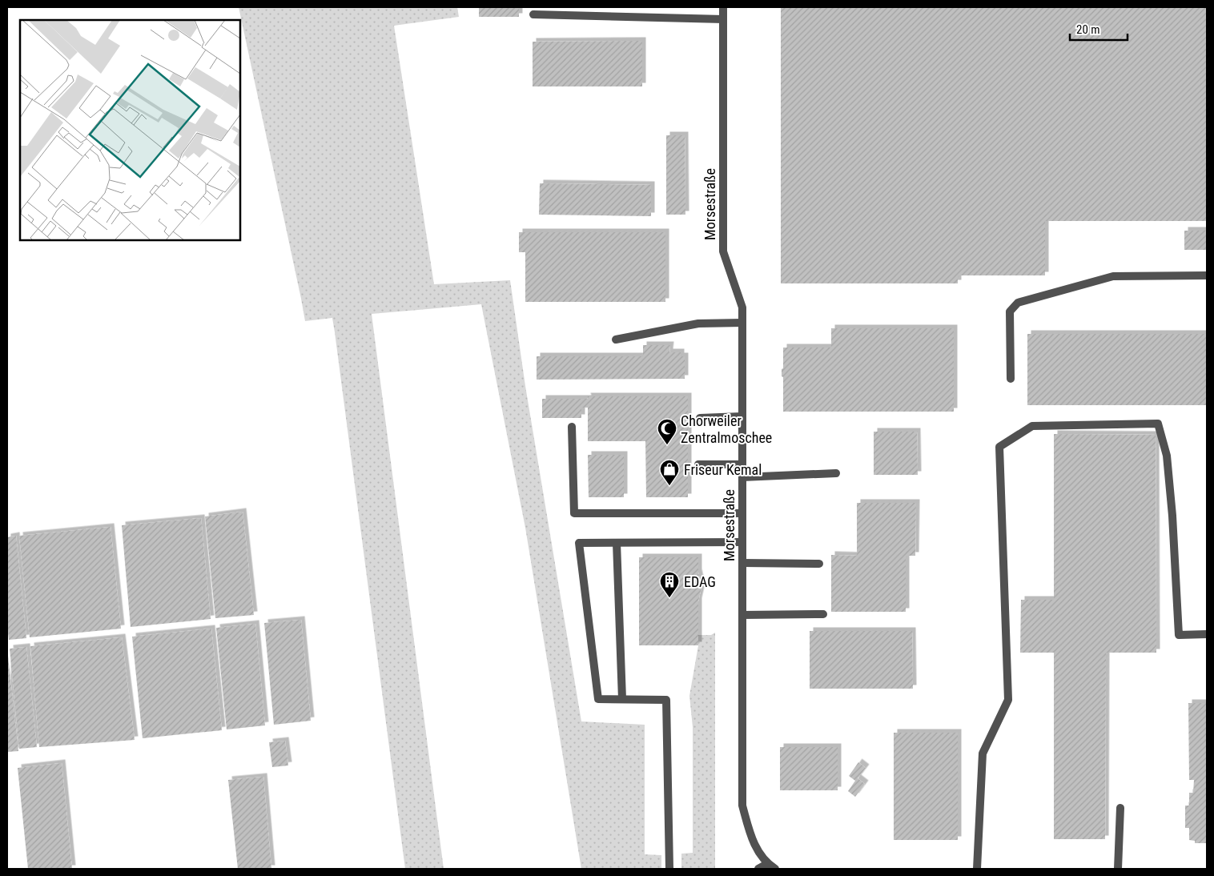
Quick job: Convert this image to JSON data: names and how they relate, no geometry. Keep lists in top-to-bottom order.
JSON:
{
  "streets": {
    "street": ["Morsestraße"]
  },
  "places": {
    "mosque": ["Chorweiler Zentralmoschee"],
    "shop": ["Friseur Kemal"],
    "building": ["EDAG"]
  },
  "scale_bar": "20 m"
}
